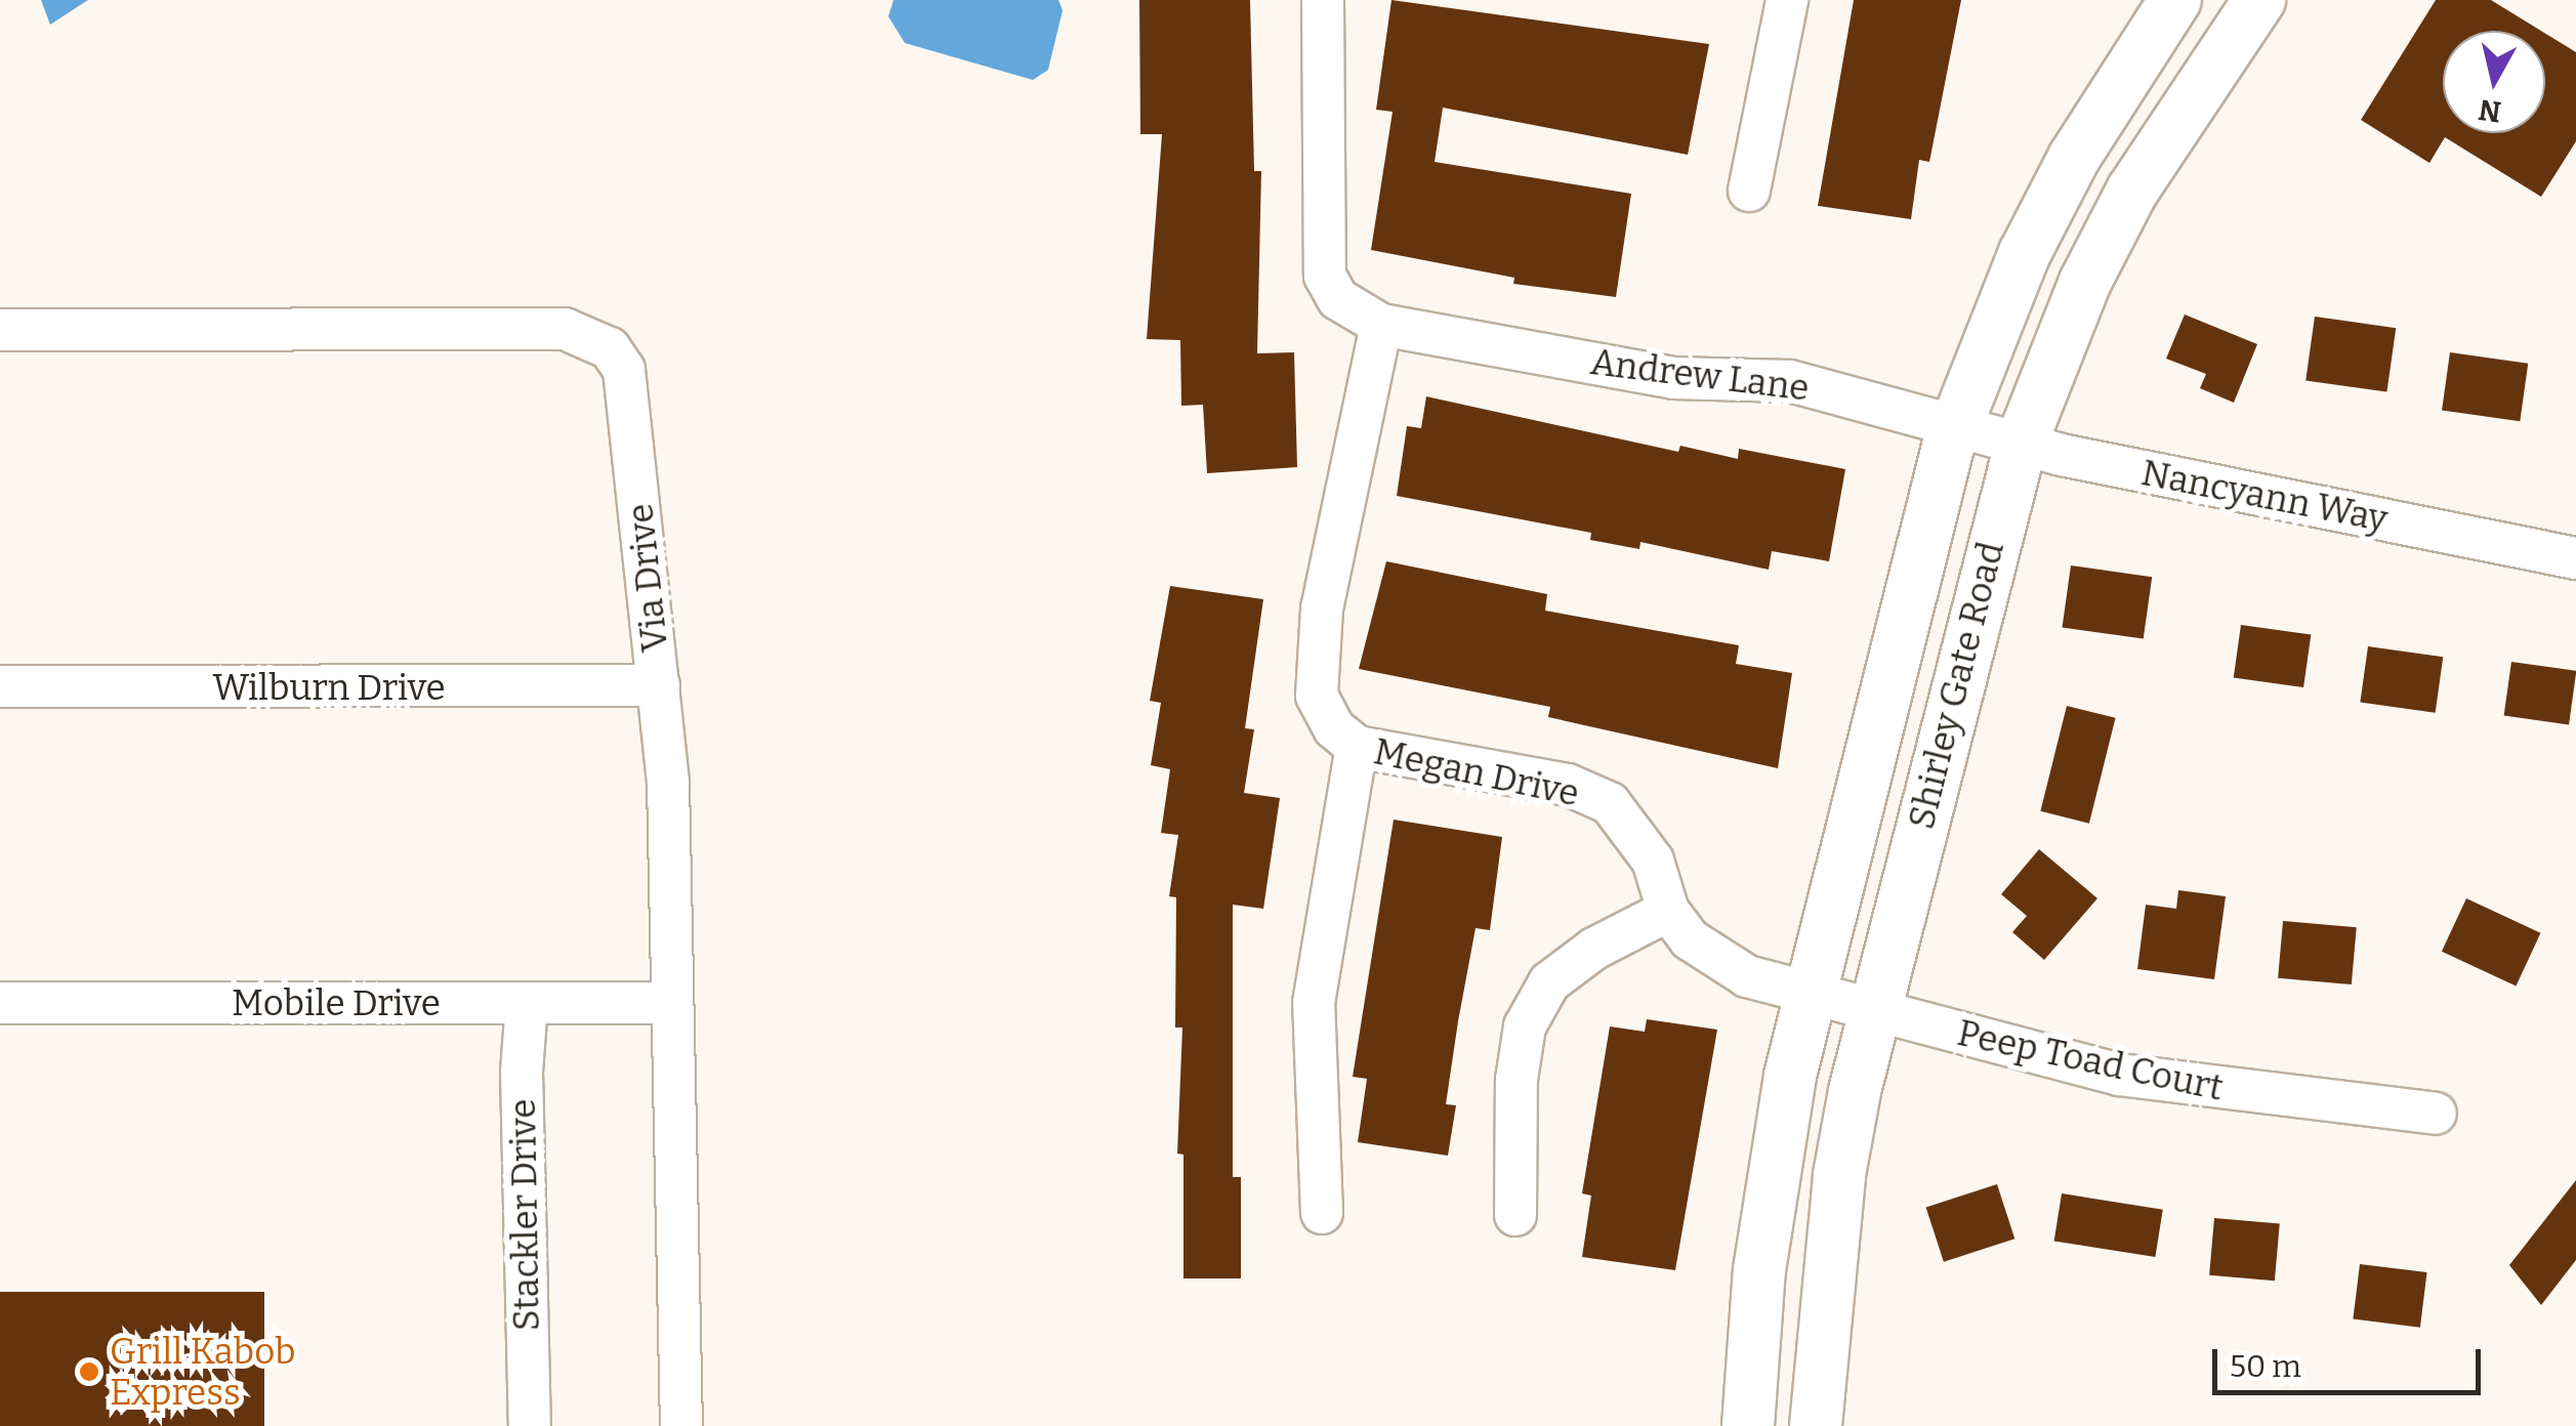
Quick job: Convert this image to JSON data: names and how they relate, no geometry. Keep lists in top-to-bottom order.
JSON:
{
  "streets": {
    "main road": ["Shirley Gate Road"],
    "street": [
      "Andrew Lane",
      "Nancyann Way",
      "Via Drive",
      "Wilburn Drive",
      "Megan Drive",
      "Mobile Drive",
      "Peep Toad Court",
      "Stackler Drive"
    ]
  },
  "crossings": [
    ["Andrew Lane", "Nancyann Way"],
    ["Andrew Lane", "Shirley Gate Road"],
    ["Nancyann Way", "Shirley Gate Road"],
    ["Via Drive", "Wilburn Drive"],
    ["Via Drive", "Mobile Drive"],
    ["Shirley Gate Road", "Megan Drive"],
    ["Shirley Gate Road", "Peep Toad Court"],
    ["Megan Drive", "Peep Toad Court"],
    ["Mobile Drive", "Stackler Drive"]
  ],
  "places": ["Grill Kabob Express"],
  "scale_bar": "50 m",
  "north": "bottom"
}
